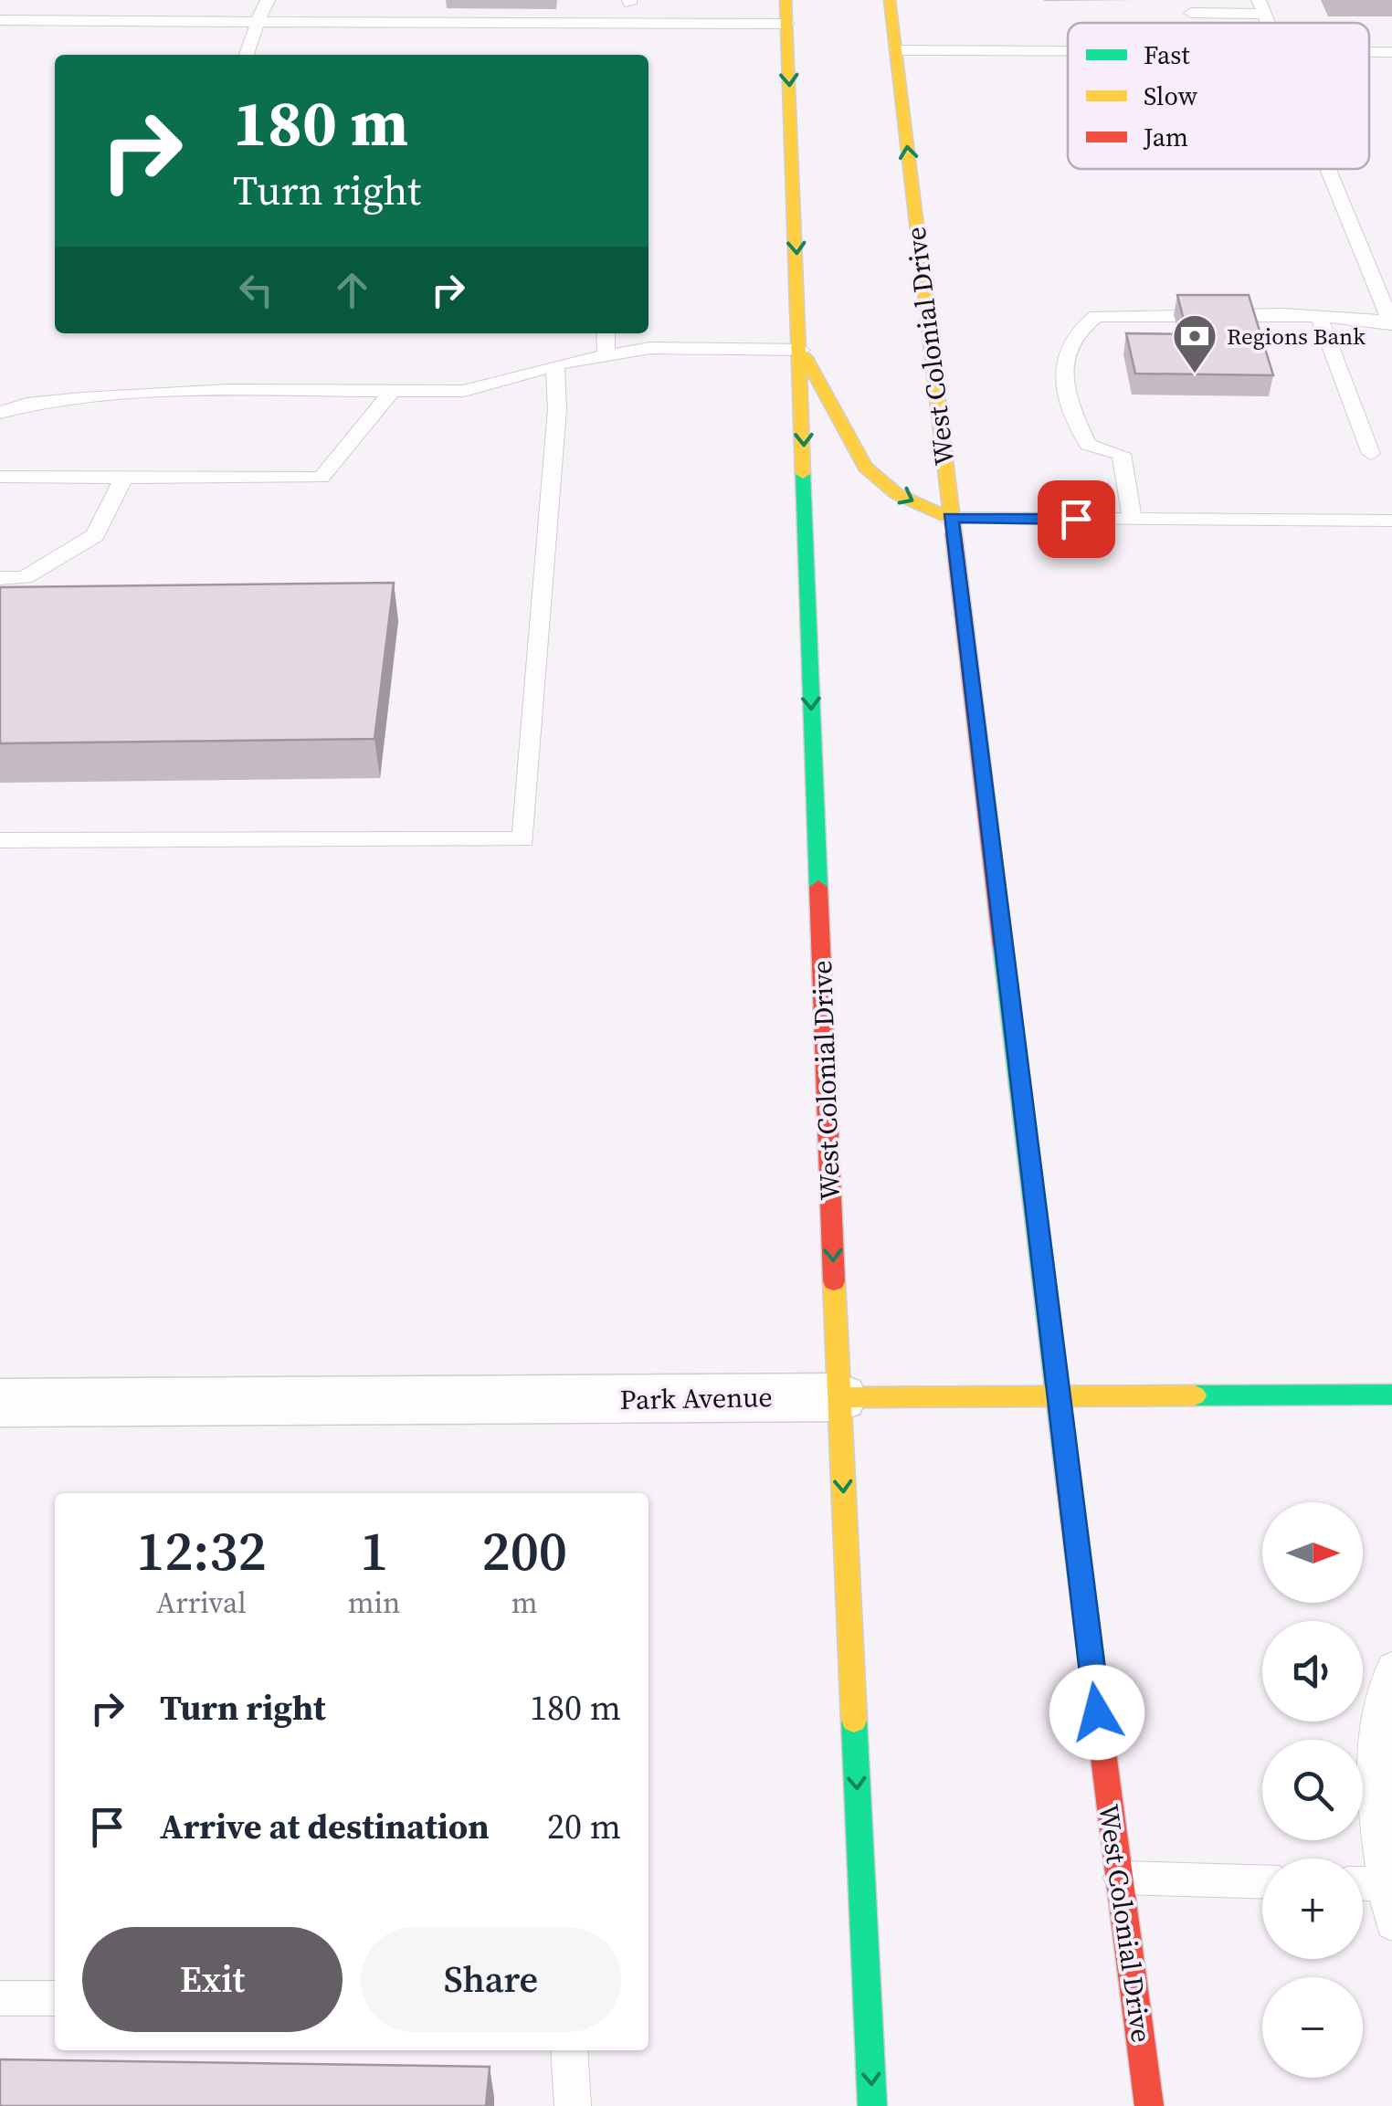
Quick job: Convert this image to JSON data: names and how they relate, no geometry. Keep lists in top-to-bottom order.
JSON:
{
  "streets": {
    "main road": ["West Colonial Drive", "Park Avenue"]
  },
  "crossings": [
    ["West Colonial Drive", "Park Avenue"]
  ],
  "places": {
    "bank": ["Regions Bank"]
  },
  "legend": ["Fast", "Slow", "Jam"],
  "north": "right",
  "page": {
    "turn": ["180 m", "Turn right"],
    "eta": [
      "12:32",
      "Arrival",
      "1",
      "min",
      "200",
      "m"
    ],
    "map_buttons": ["+", "−"],
    "list": [
      {
        "name": "Turn right",
        "value": "180 m"
      },
      {
        "name": "Arrive at destination",
        "value": "20 m"
      }
    ],
    "buttons": ["Exit", "Share"]
  }
}
